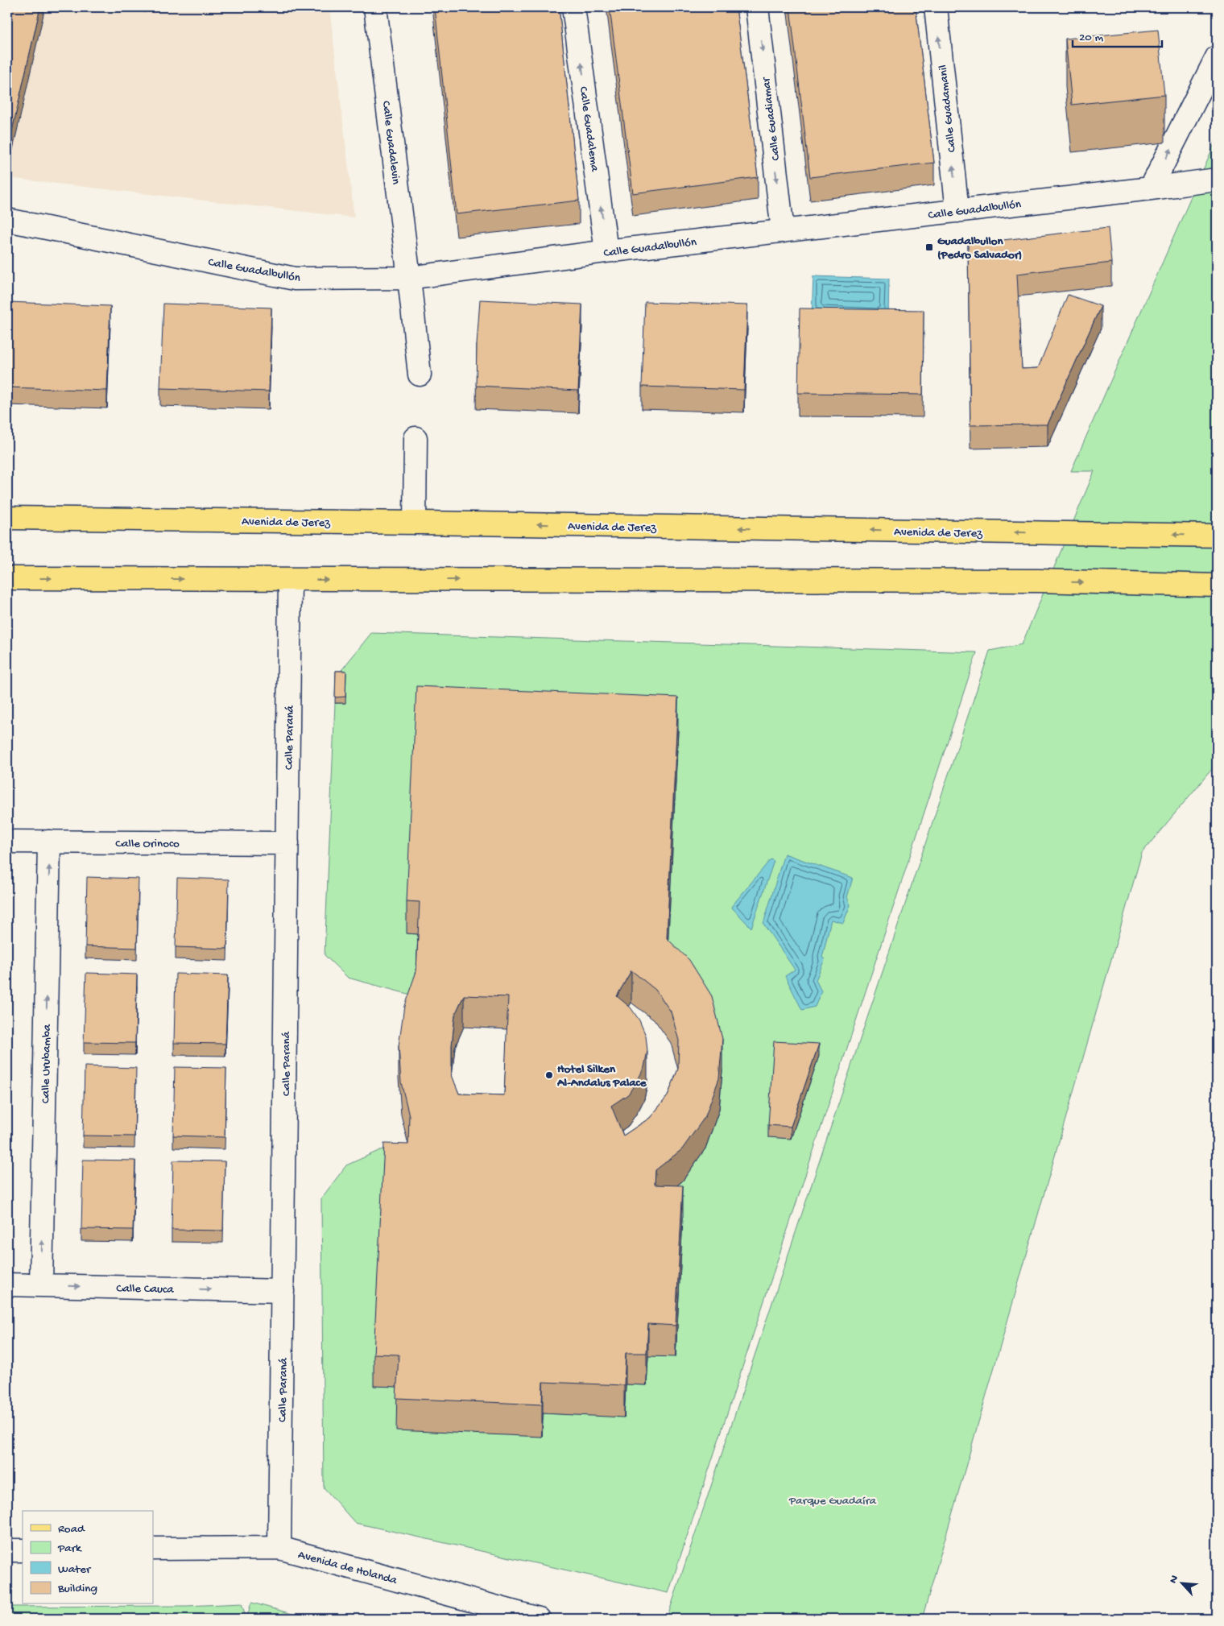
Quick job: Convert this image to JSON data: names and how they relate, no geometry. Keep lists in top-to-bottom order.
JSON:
{
  "streets": {
    "main road": ["Avenida de Jerez"],
    "street": [
      "Calle Guadamanil",
      "Calle Guadiamar",
      "Calle Guadalema",
      "Calle Guadalevin",
      "Calle Guadalbullón",
      "Calle Paraná",
      "Calle Orinoco",
      "Calle Urubamba",
      "Calle Cauca",
      "Avenida de Holanda"
    ]
  },
  "crossings": [
    ["Calle Guadamanil", "Calle Guadalbullón"],
    ["Calle Guadiamar", "Calle Guadalbullón"],
    ["Calle Guadalema", "Calle Guadalbullón"],
    ["Calle Guadalevin", "Calle Guadalbullón"],
    ["Calle Paraná", "Calle Orinoco"],
    ["Calle Paraná", "Calle Cauca"],
    ["Calle Paraná", "Avenida de Holanda"],
    ["Calle Orinoco", "Calle Urubamba"],
    ["Calle Urubamba", "Calle Cauca"]
  ],
  "one_way": [
    "Calle Guadamanil",
    "Calle Guadiamar",
    "Calle Guadalema",
    "Calle Urubamba",
    "Calle Cauca"
  ],
  "parks": ["Parque Guadaíra"],
  "places": {
    "transit": ["Guadalbullon (Pedro Salvador)"],
    "other": ["Hotel Silken Al-Andalus Palace"]
  },
  "legend": [
    "Road",
    "Park",
    "Water",
    "Building"
  ],
  "scale_bar": "20 m",
  "north": "top left"
}
